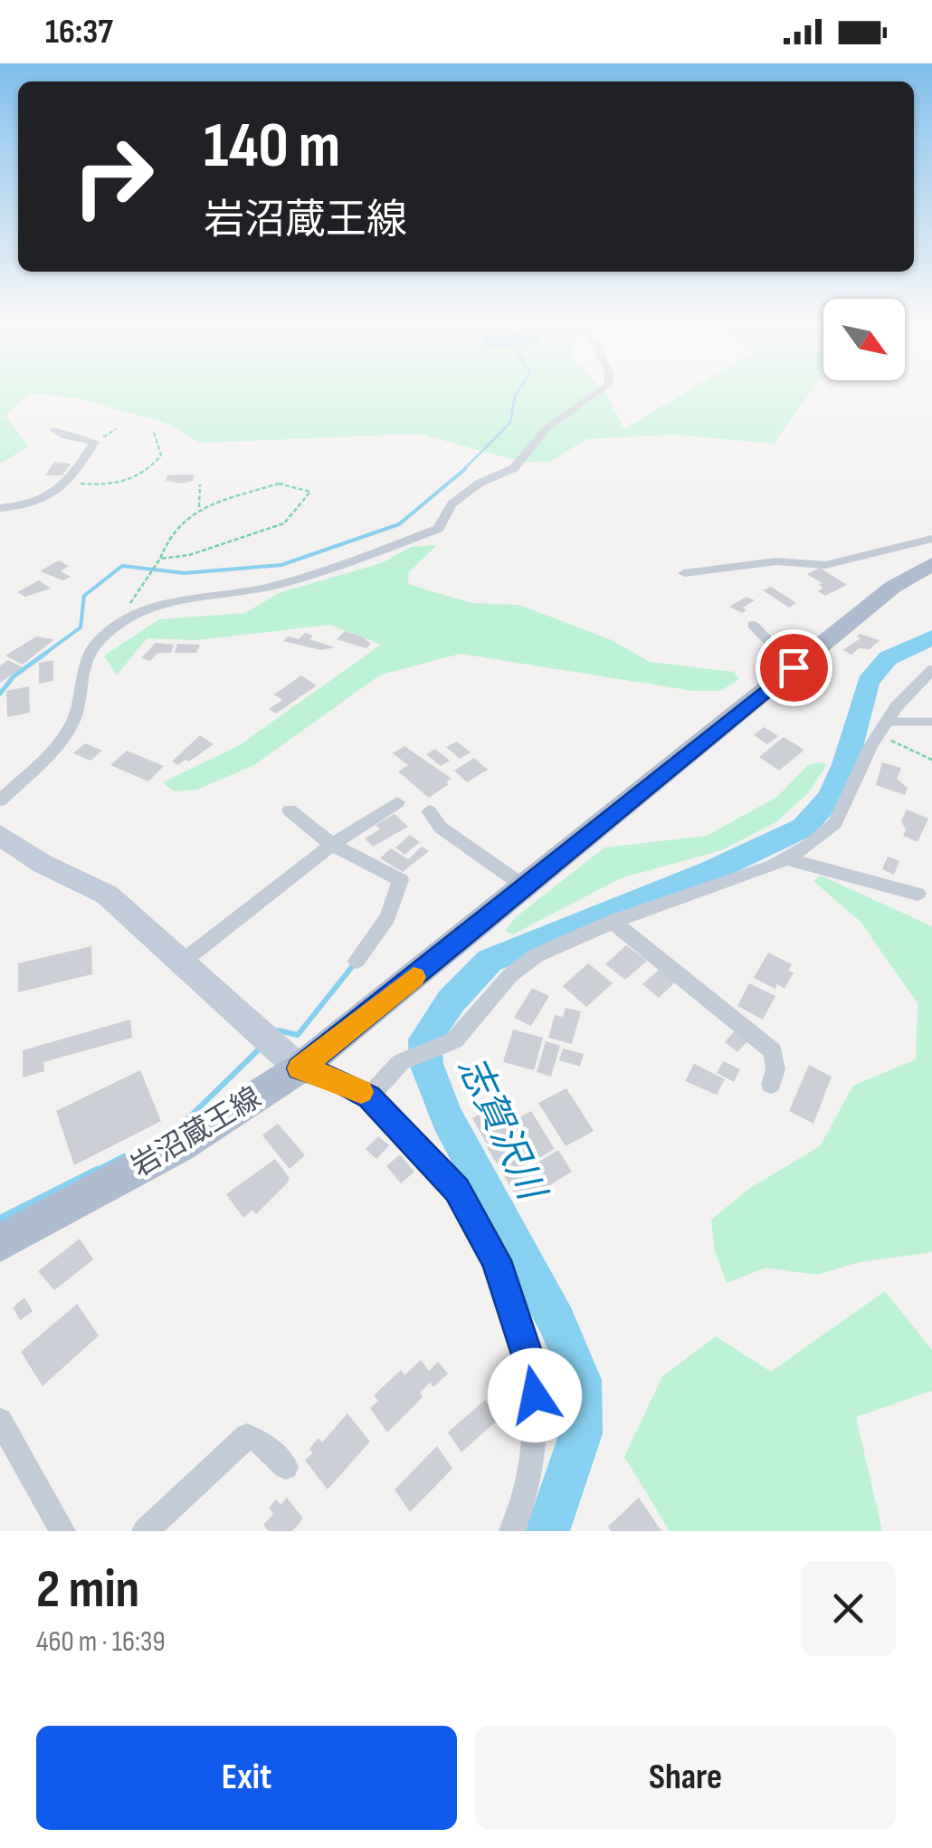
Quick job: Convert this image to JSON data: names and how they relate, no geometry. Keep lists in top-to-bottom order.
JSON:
{
  "streets": {
    "main road": ["岩沼蔵王線"]
  },
  "water": ["志賀沢川"],
  "north": "bottom right",
  "page": {
    "status": "16:37",
    "turn": ["140 m", "岩沼蔵王線"],
    "heading": ["2 min", "460 m · 16:39"],
    "buttons": ["Exit", "Share"]
  }
}
